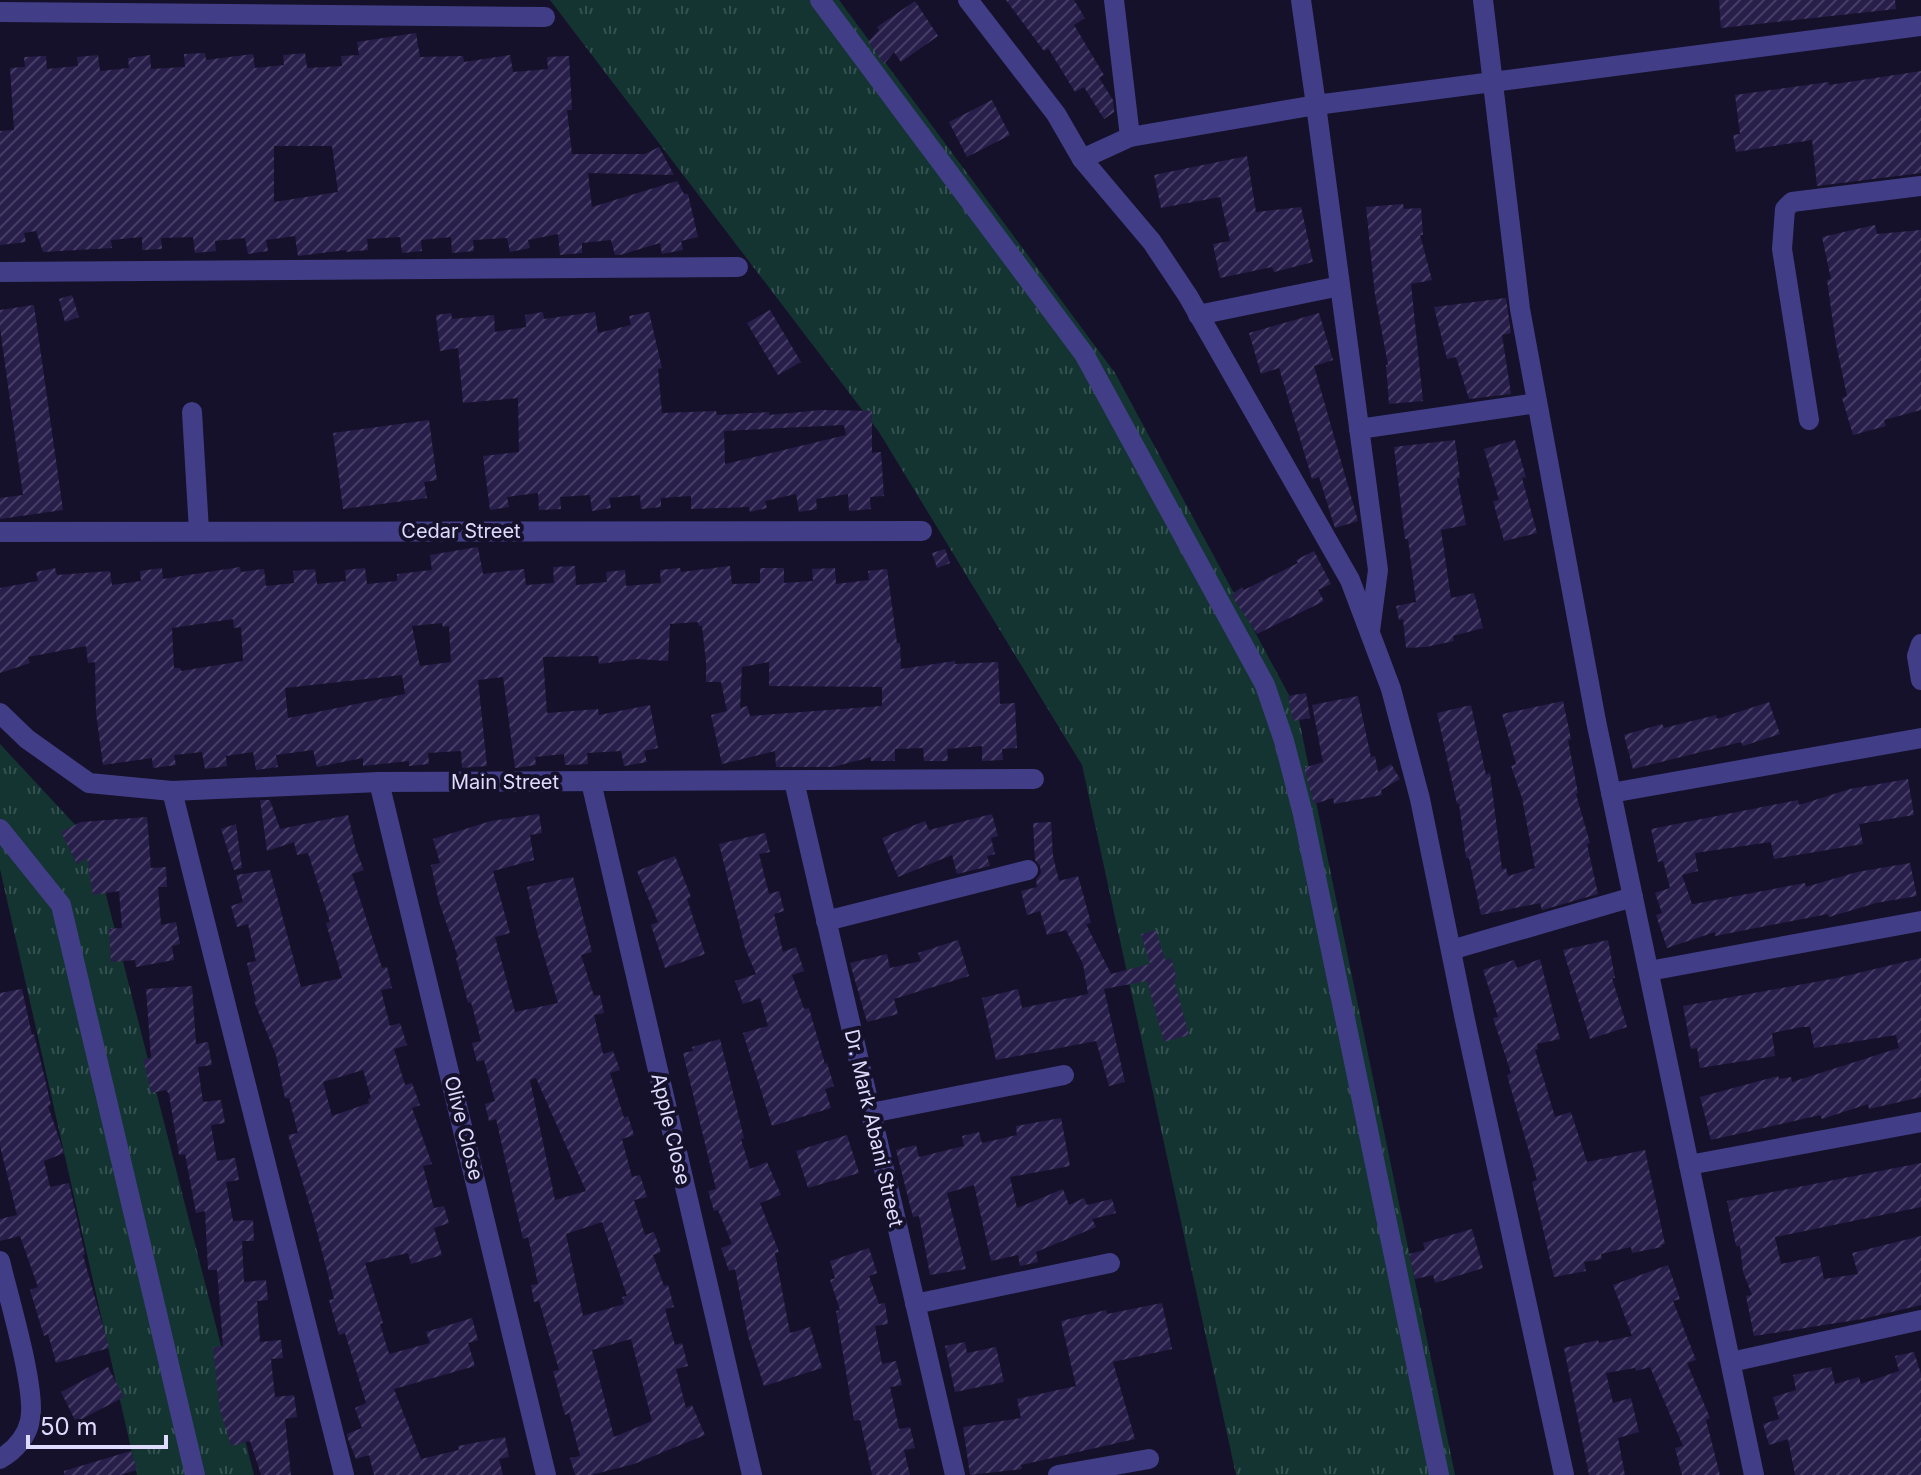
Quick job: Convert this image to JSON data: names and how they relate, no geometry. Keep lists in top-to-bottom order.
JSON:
{
  "streets": {
    "street": [
      "Cedar Street",
      "Main Street",
      "Olive Close",
      "Dr. Mark Abani Street",
      "Apple Close"
    ]
  },
  "crossings": [
    ["Main Street", "Olive Close"],
    ["Main Street", "Dr. Mark Abani Street"],
    ["Main Street", "Apple Close"]
  ],
  "scale_bar": "50 m"
}
